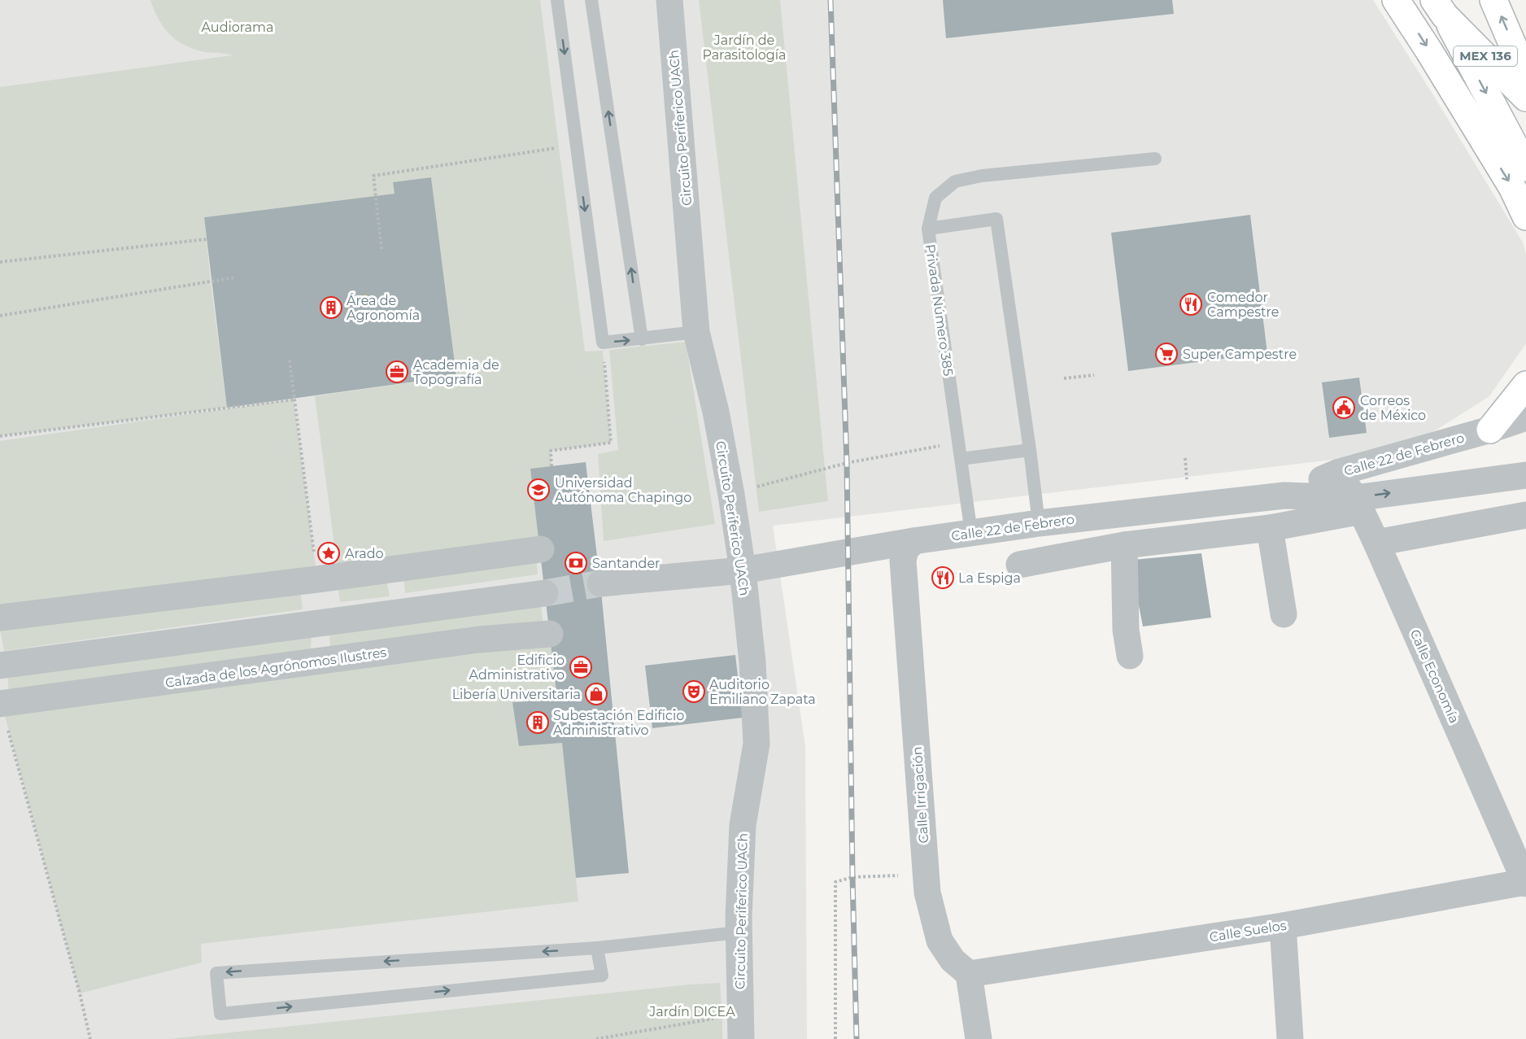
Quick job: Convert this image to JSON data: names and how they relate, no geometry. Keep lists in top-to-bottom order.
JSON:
{
  "streets": {
    "main road": ["MEX 136"],
    "street": [
      "Circuito Periferico UACh",
      "Calle 22 de Febrero",
      "Calzada de los Agrónomos Ilustres",
      "Calle Economía",
      "Calle Irrigación",
      "Calle Suelos"
    ],
    "lane": ["Privada Número 385"]
  },
  "crossings": [
    ["Circuito Periferico UACh", "Calle 22 de Febrero"],
    ["Privada Número 385", "Calle 22 de Febrero"],
    ["Calle 22 de Febrero", "Calle Economía"],
    ["Calle 22 de Febrero", "Calle Irrigación"],
    ["Calle Economía", "Calle Suelos"],
    ["Calle Irrigación", "Calle Suelos"]
  ],
  "parks": ["Audiorama", "Jardín de Parasitología", "Jardín DICEA"],
  "places": {
    "restaurant": ["Comedor Campestre", "La Espiga"],
    "building": ["Área de Agronomía", "Subestación Edificio Administrativo"],
    "supermarket": ["Super Campestre"],
    "office": ["Academia de Topografía", "Edificio Administrativo"],
    "public building": ["Correos de México"],
    "school or university": ["Universidad Autónoma Chapingo"],
    "place": ["Arado"],
    "bank": ["Santander"],
    "theatre": ["Auditorio Emiliano Zapata"],
    "shop": ["Libería Universitaria"]
  }
}
